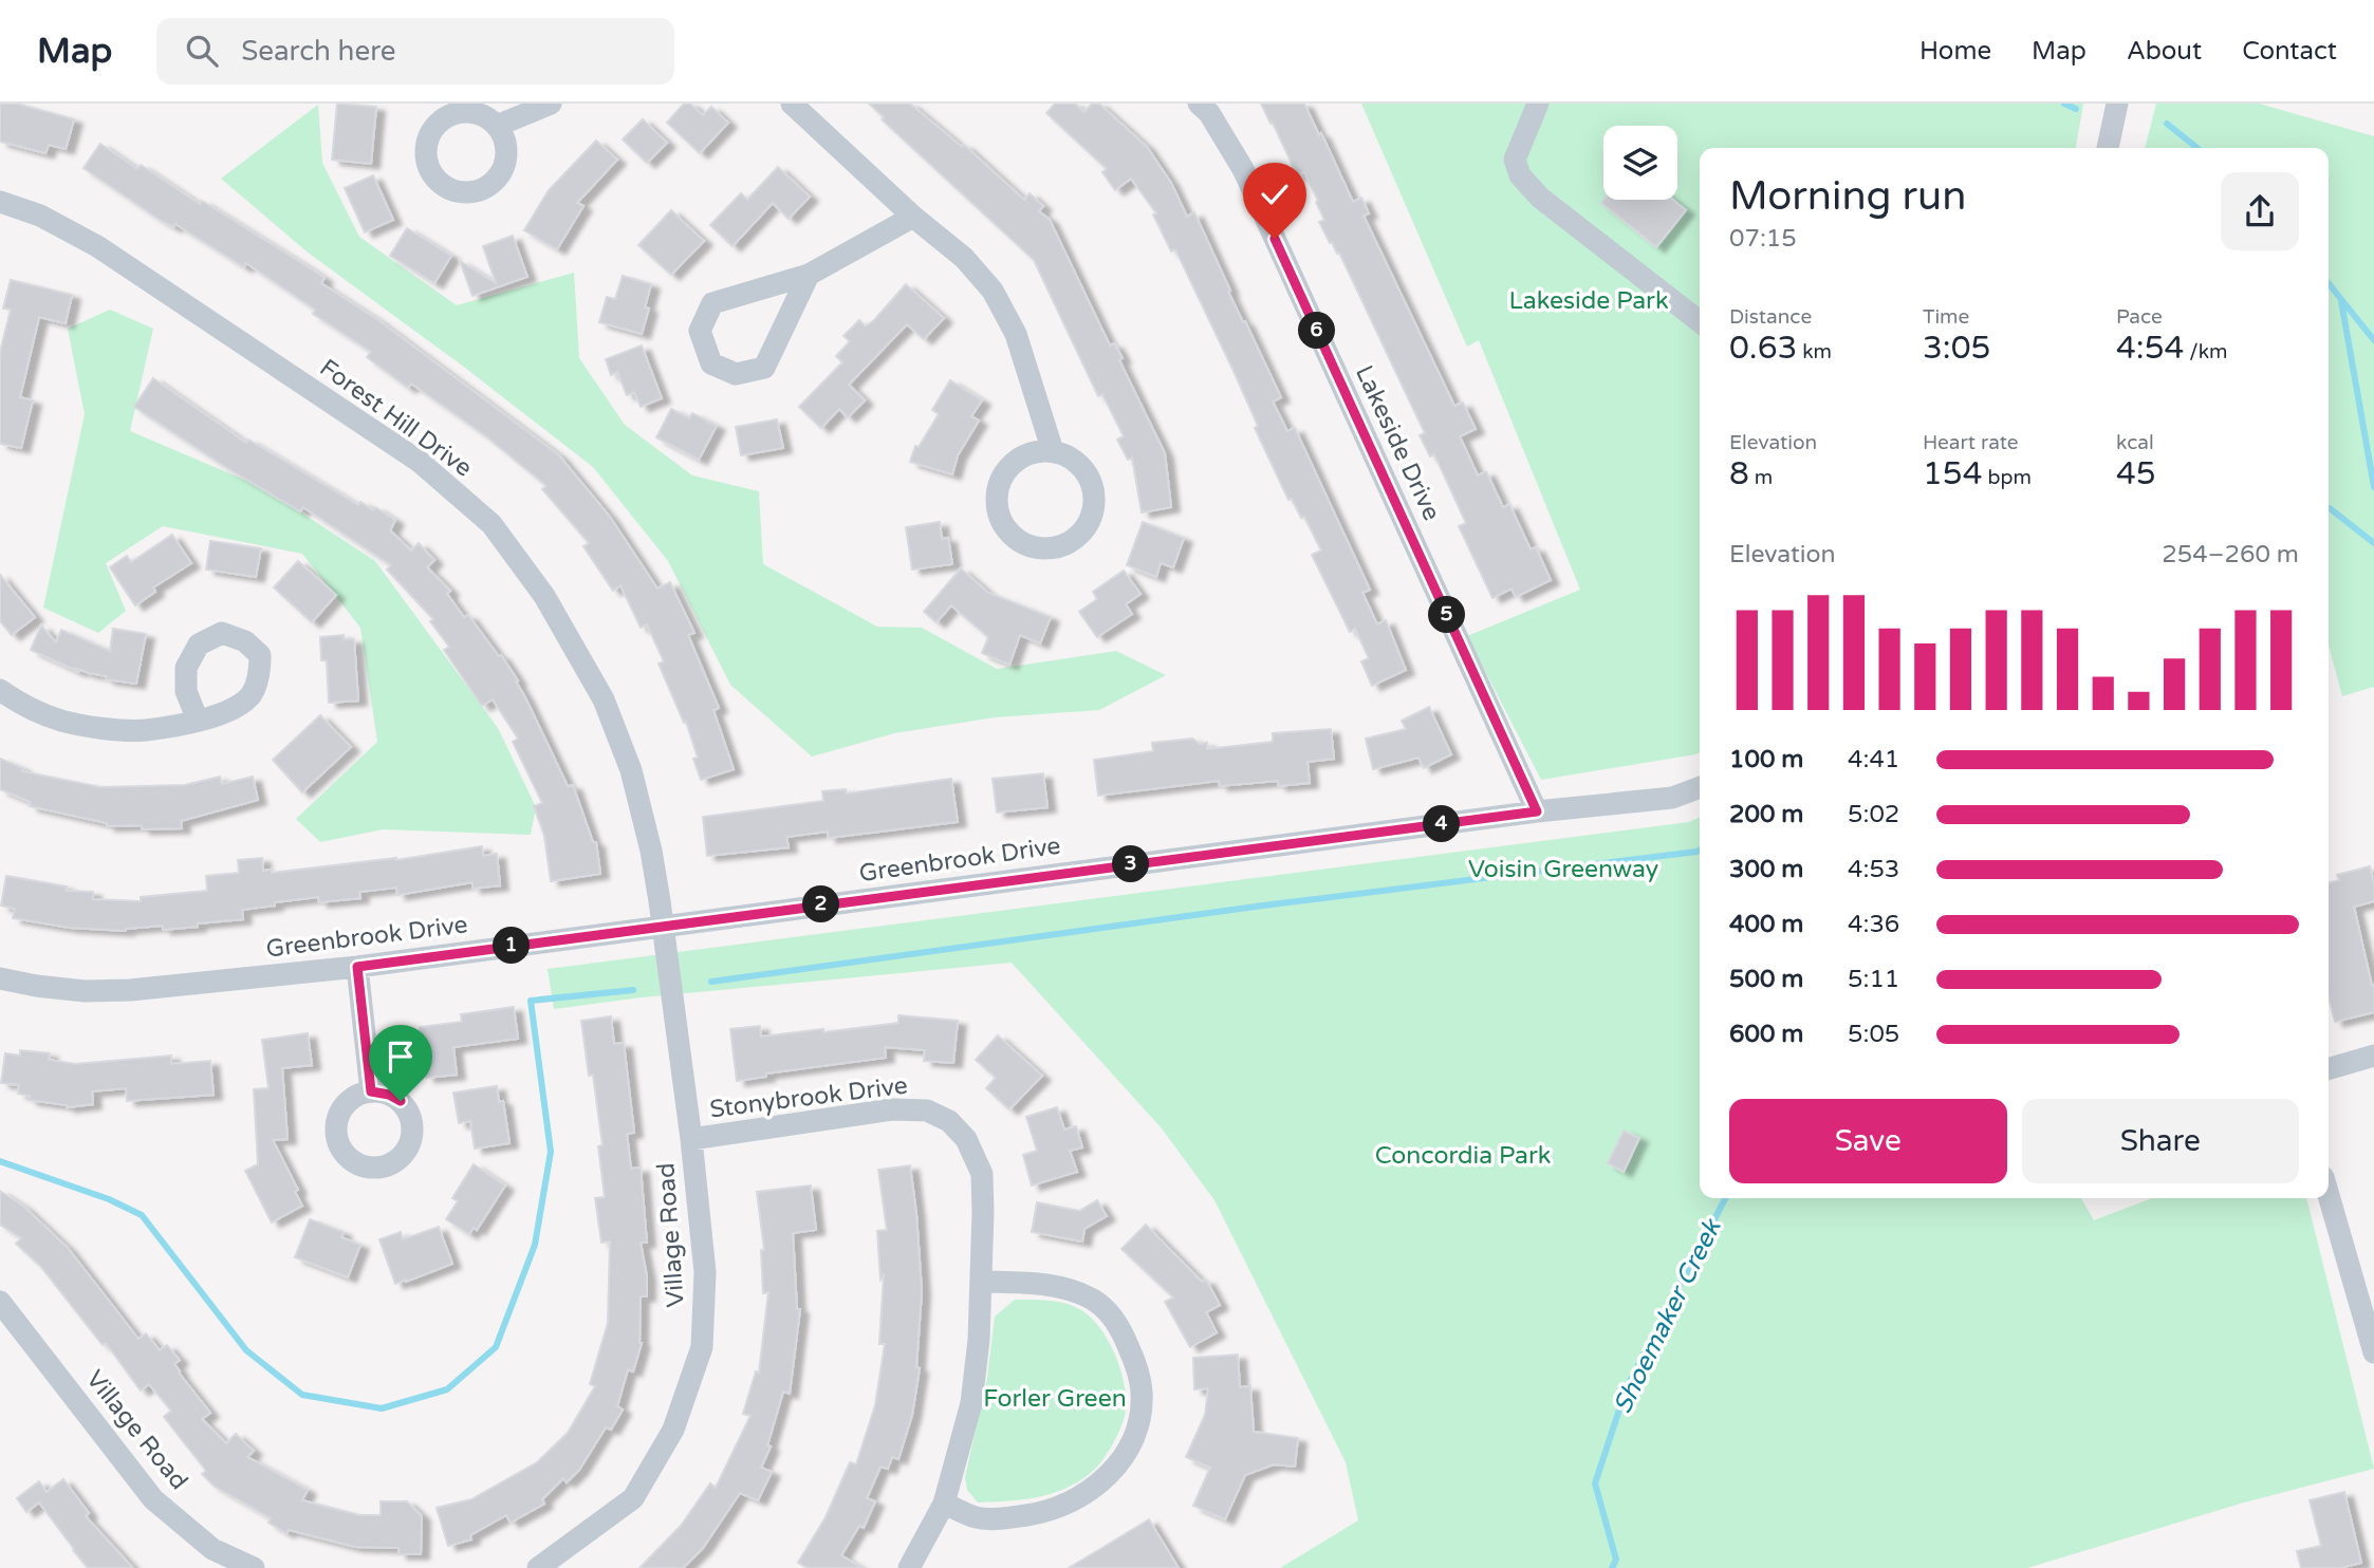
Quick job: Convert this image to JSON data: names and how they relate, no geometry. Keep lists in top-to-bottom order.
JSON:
{
  "streets": {
    "street": [
      "Forest Hill Drive",
      "Lakeside Drive",
      "Greenbrook Drive",
      "Stonybrook Drive",
      "Village Road"
    ]
  },
  "crossings": [
    ["Forest Hill Drive", "Greenbrook Drive"],
    ["Forest Hill Drive", "Village Road"],
    ["Lakeside Drive", "Greenbrook Drive"],
    ["Greenbrook Drive", "Village Road"],
    ["Stonybrook Drive", "Village Road"]
  ],
  "water": ["Shoemaker Creek"],
  "parks": [
    "Lakeside Park",
    "Voisin Greenway",
    "Concordia Park",
    "Forler Green"
  ],
  "page": {
    "header": "Map",
    "search": "Search here",
    "nav": [
      "Home",
      "Map",
      "About",
      "Contact"
    ],
    "heading": ["Morning run", "07:15"],
    "stats": [
      ["Distance", "0.63 km"],
      ["Time", "3:05"],
      ["Pace", "4:54 /km"],
      ["Elevation", "8 m"],
      ["Heart rate", "154 bpm"],
      ["kcal", "45"]
    ],
    "pins": [
      "6",
      "5",
      "4",
      "3",
      "2",
      "1"
    ],
    "chart": ["Elevation", "254–260 m"],
    "list": [
      {
        "name": "100 m",
        "note": "4:41"
      },
      {
        "name": "200 m",
        "note": "5:02"
      },
      {
        "name": "300 m",
        "note": "4:53"
      },
      {
        "name": "400 m",
        "note": "4:36"
      },
      {
        "name": "500 m",
        "note": "5:11"
      },
      {
        "name": "600 m",
        "note": "5:05"
      }
    ],
    "buttons": ["Save", "Share"]
  }
}
